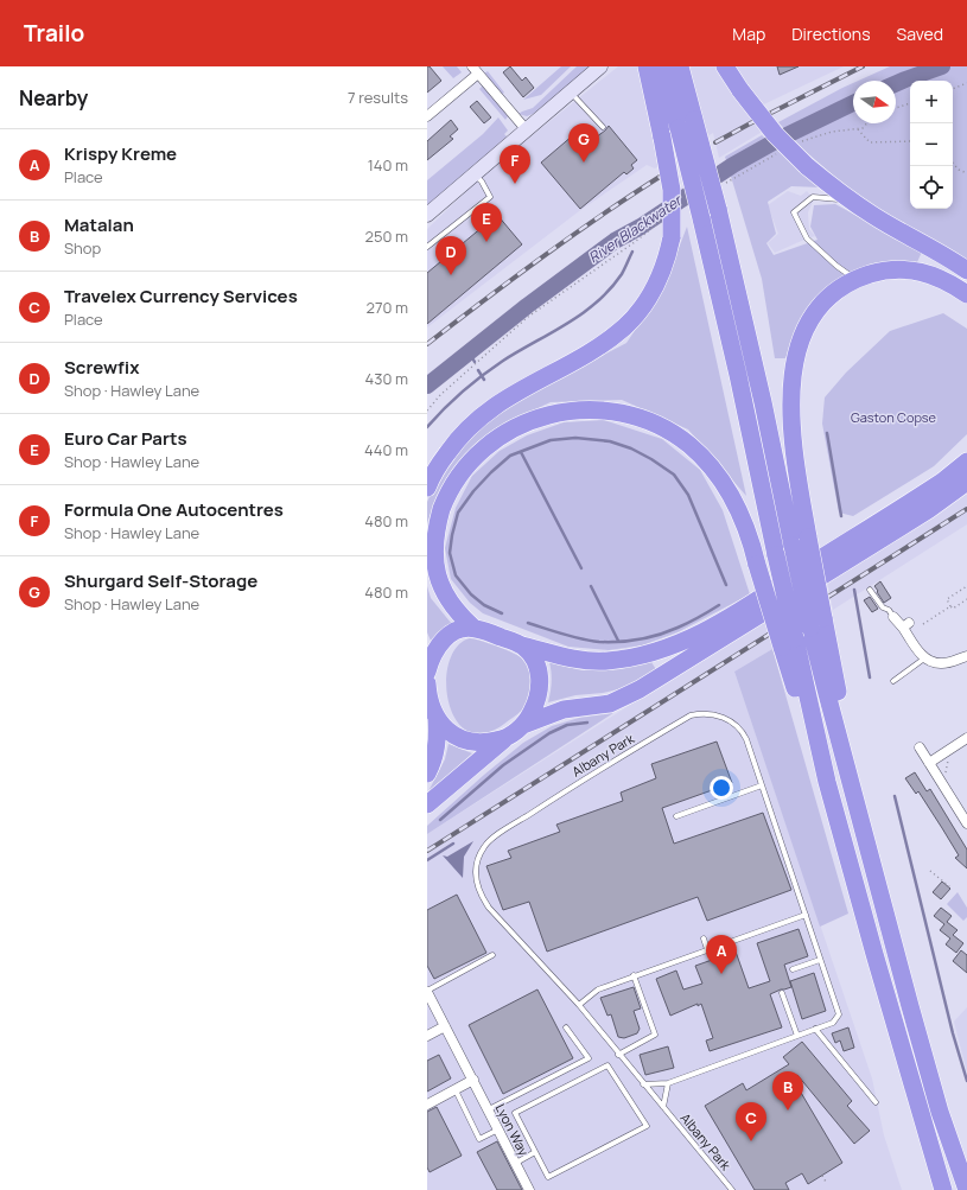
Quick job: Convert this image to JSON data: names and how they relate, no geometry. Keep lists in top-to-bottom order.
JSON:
{
  "streets": {
    "street": ["Lyon Way"],
    "lane": ["Albany Park"]
  },
  "water": ["River Blackwater"],
  "parks": ["Gaston Copse"],
  "north": "right",
  "page": {
    "header": "Trailo",
    "nav": ["Map", "Directions", "Saved"],
    "heading": ["Nearby", "7 results"],
    "map_buttons": ["+", "−"],
    "pins": [
      "G",
      "F",
      "E",
      "D",
      "A",
      "B",
      "C"
    ],
    "list": [
      {
        "mark": "A",
        "name": "Krispy Kreme",
        "note": "Place",
        "value": "140 m"
      },
      {
        "mark": "B",
        "name": "Matalan",
        "note": "Shop",
        "value": "250 m"
      },
      {
        "mark": "C",
        "name": "Travelex Currency Services",
        "note": "Place",
        "value": "270 m"
      },
      {
        "mark": "D",
        "name": "Screwfix",
        "note": "Shop · Hawley Lane",
        "value": "430 m"
      },
      {
        "mark": "E",
        "name": "Euro Car Parts",
        "note": "Shop · Hawley Lane",
        "value": "440 m"
      },
      {
        "mark": "F",
        "name": "Formula One Autocentres",
        "note": "Shop · Hawley Lane",
        "value": "480 m"
      },
      {
        "mark": "G",
        "name": "Shurgard Self-Storage",
        "note": "Shop · Hawley Lane",
        "value": "480 m"
      }
    ]
  }
}
